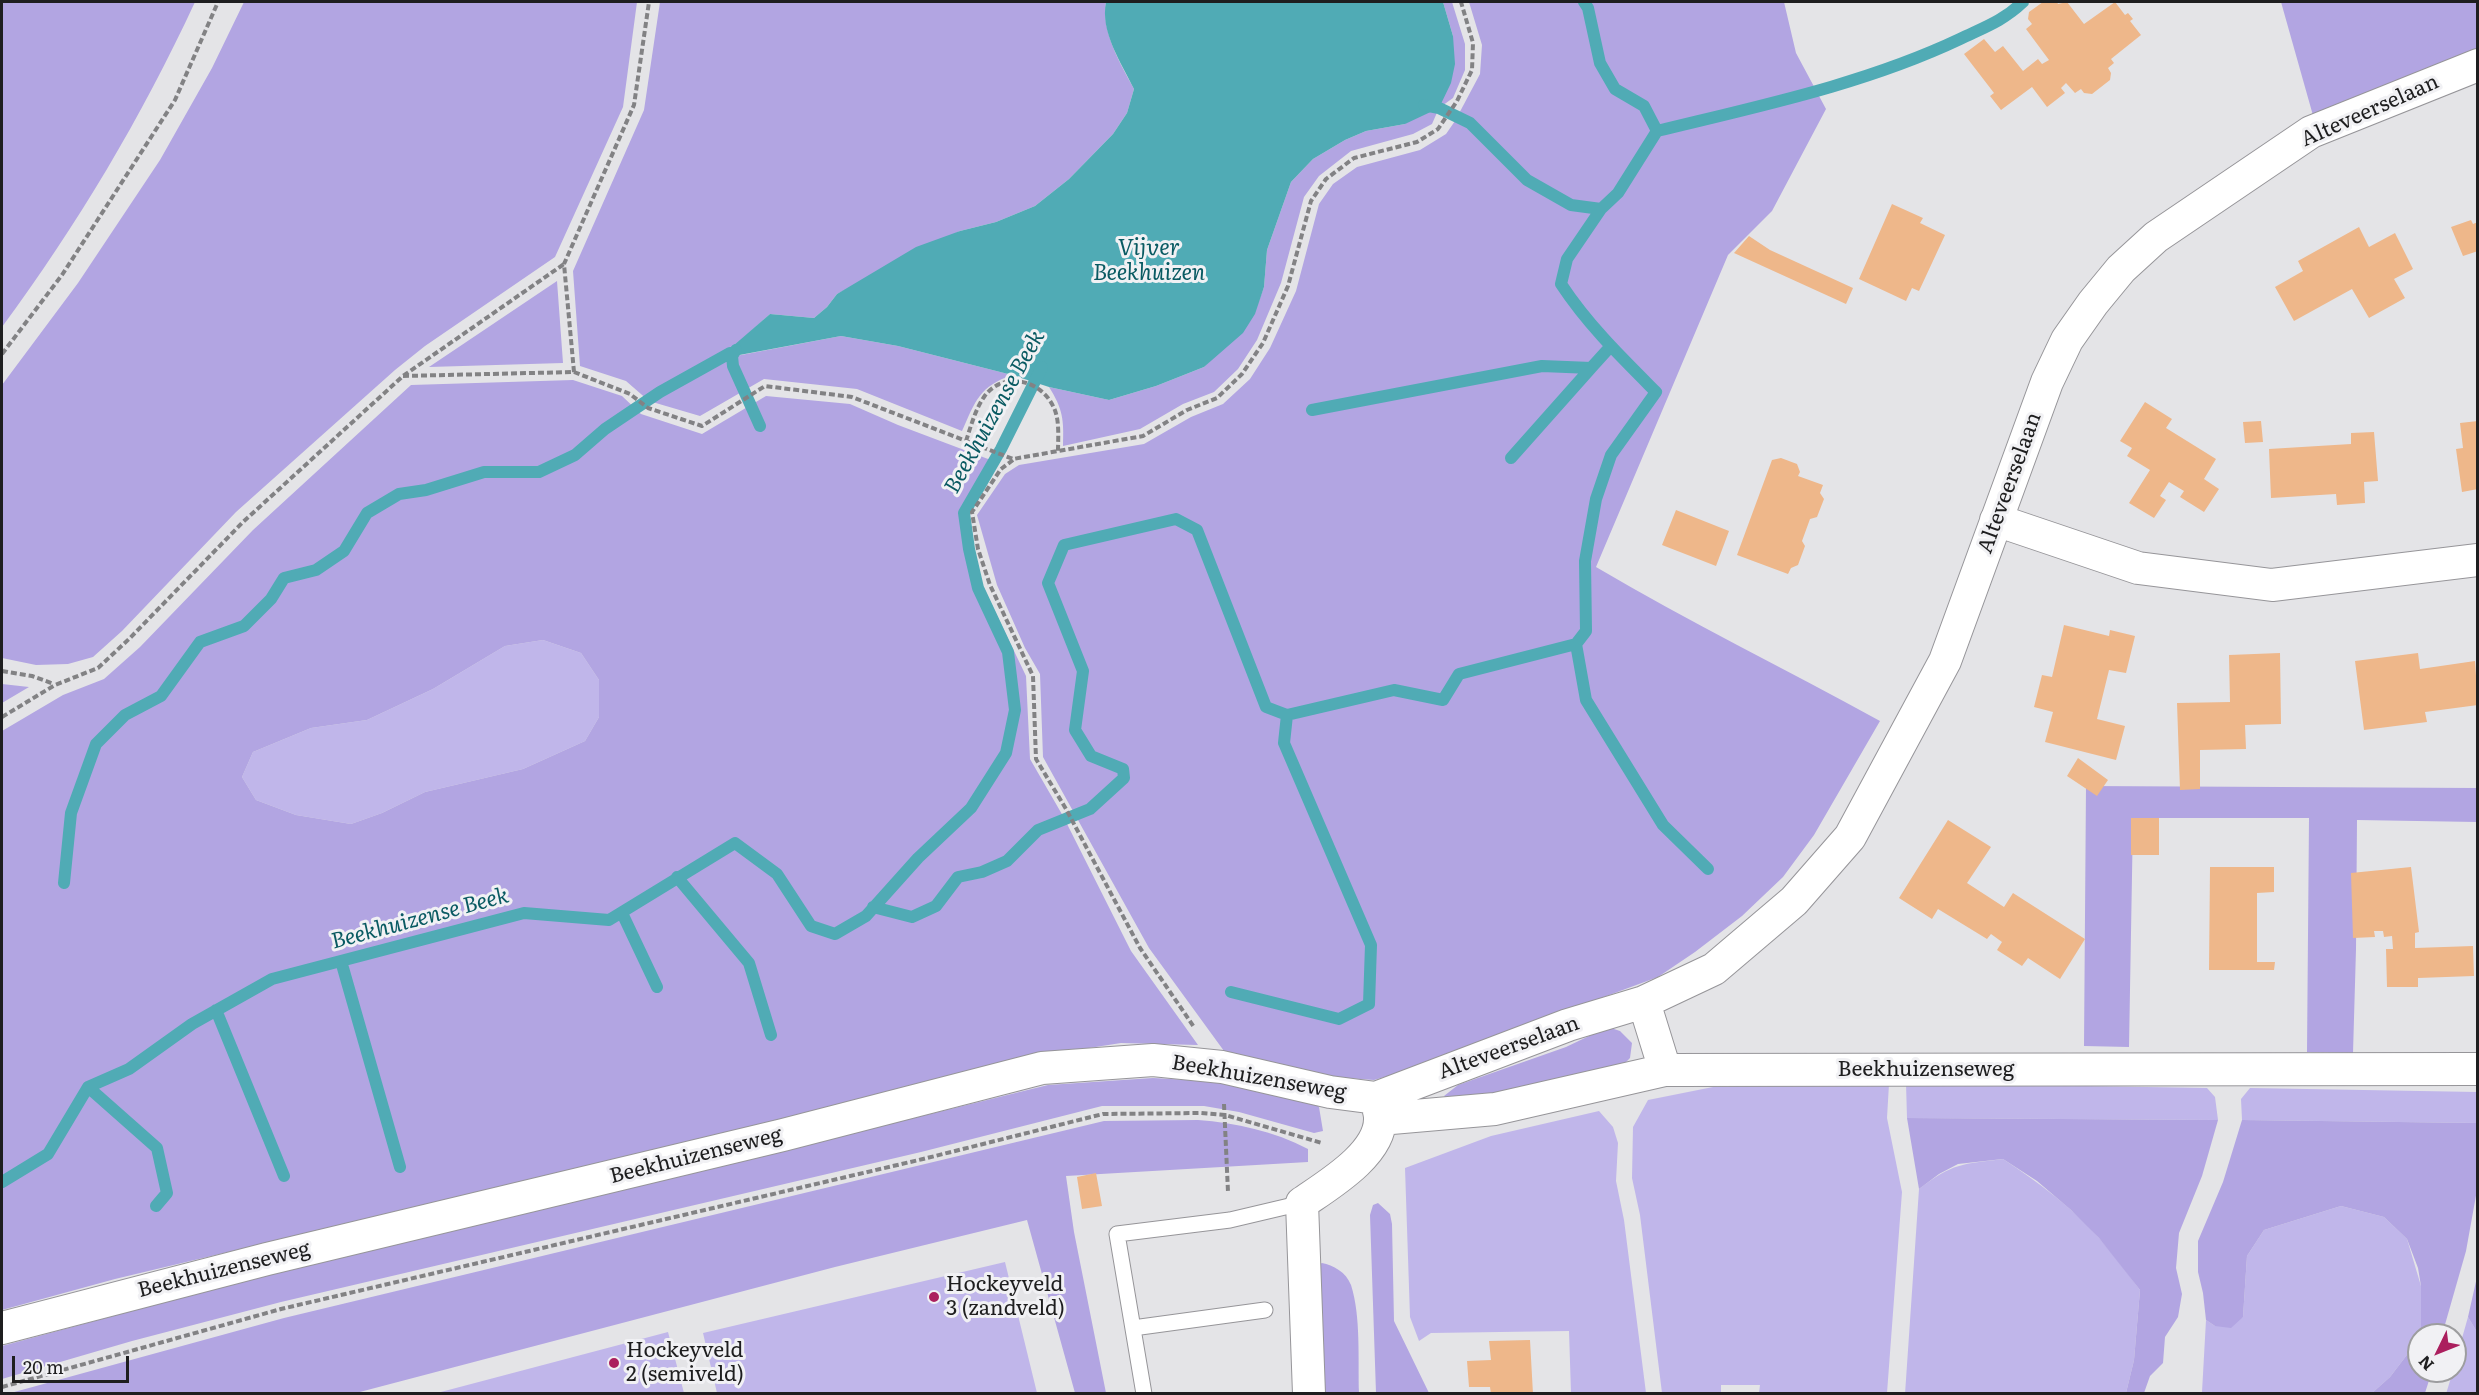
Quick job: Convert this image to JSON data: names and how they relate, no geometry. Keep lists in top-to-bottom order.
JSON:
{
  "streets": {
    "street": ["Alteveerselaan", "Beekhuizenseweg"]
  },
  "crossings": [
    ["Alteveerselaan", "Beekhuizenseweg"]
  ],
  "water": ["Vijver Beekhuizen", "Beekhuizense Beek"],
  "places": ["Hockeyveld 3 (zandveld)", "Hockeyveld 2 (semiveld)"],
  "scale_bar": "20 m",
  "north": "bottom left"
}
